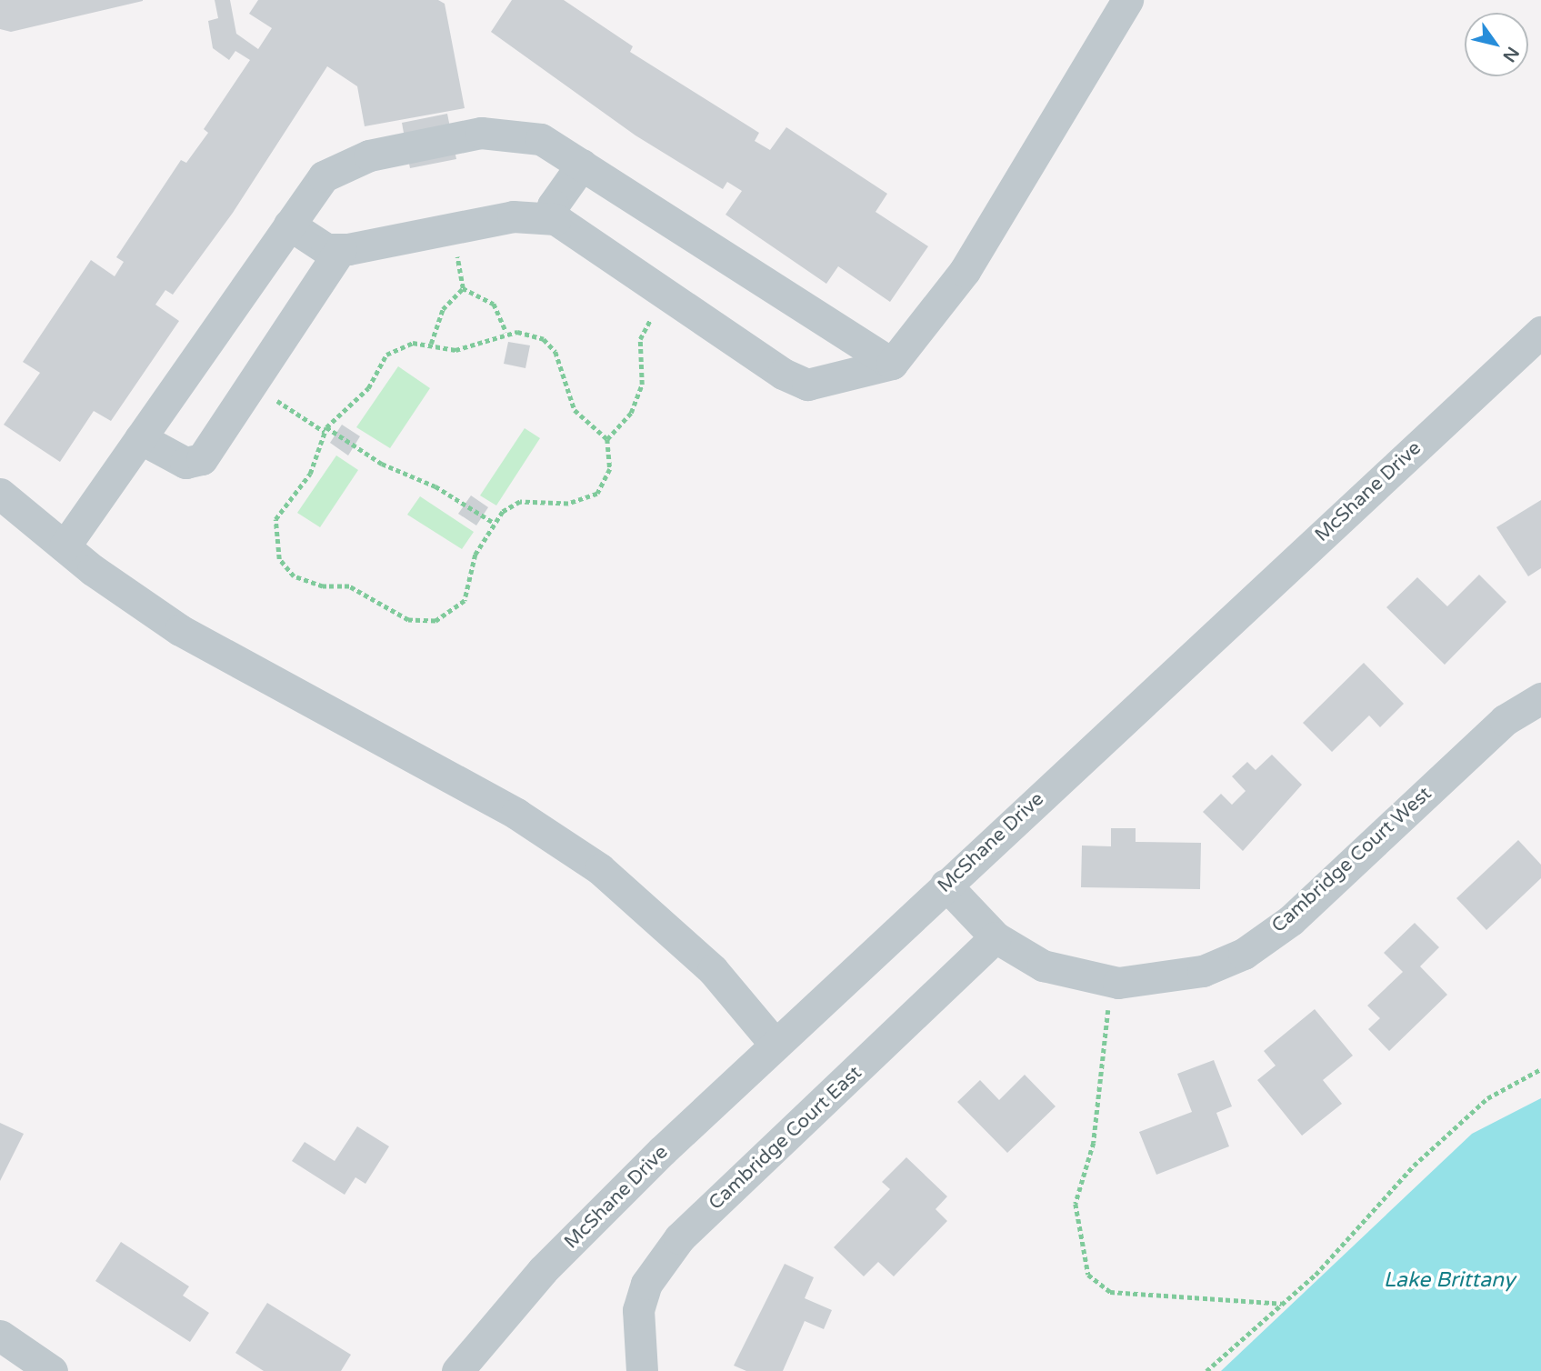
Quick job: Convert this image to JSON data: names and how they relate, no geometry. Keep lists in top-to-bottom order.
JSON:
{
  "streets": {
    "street": ["McShane Drive", "Cambridge Court West", "Cambridge Court East"]
  },
  "crossings": [
    ["McShane Drive", "Cambridge Court West"],
    ["Cambridge Court West", "Cambridge Court East"]
  ],
  "water": ["Lake Brittany"],
  "north": "bottom right"
}
